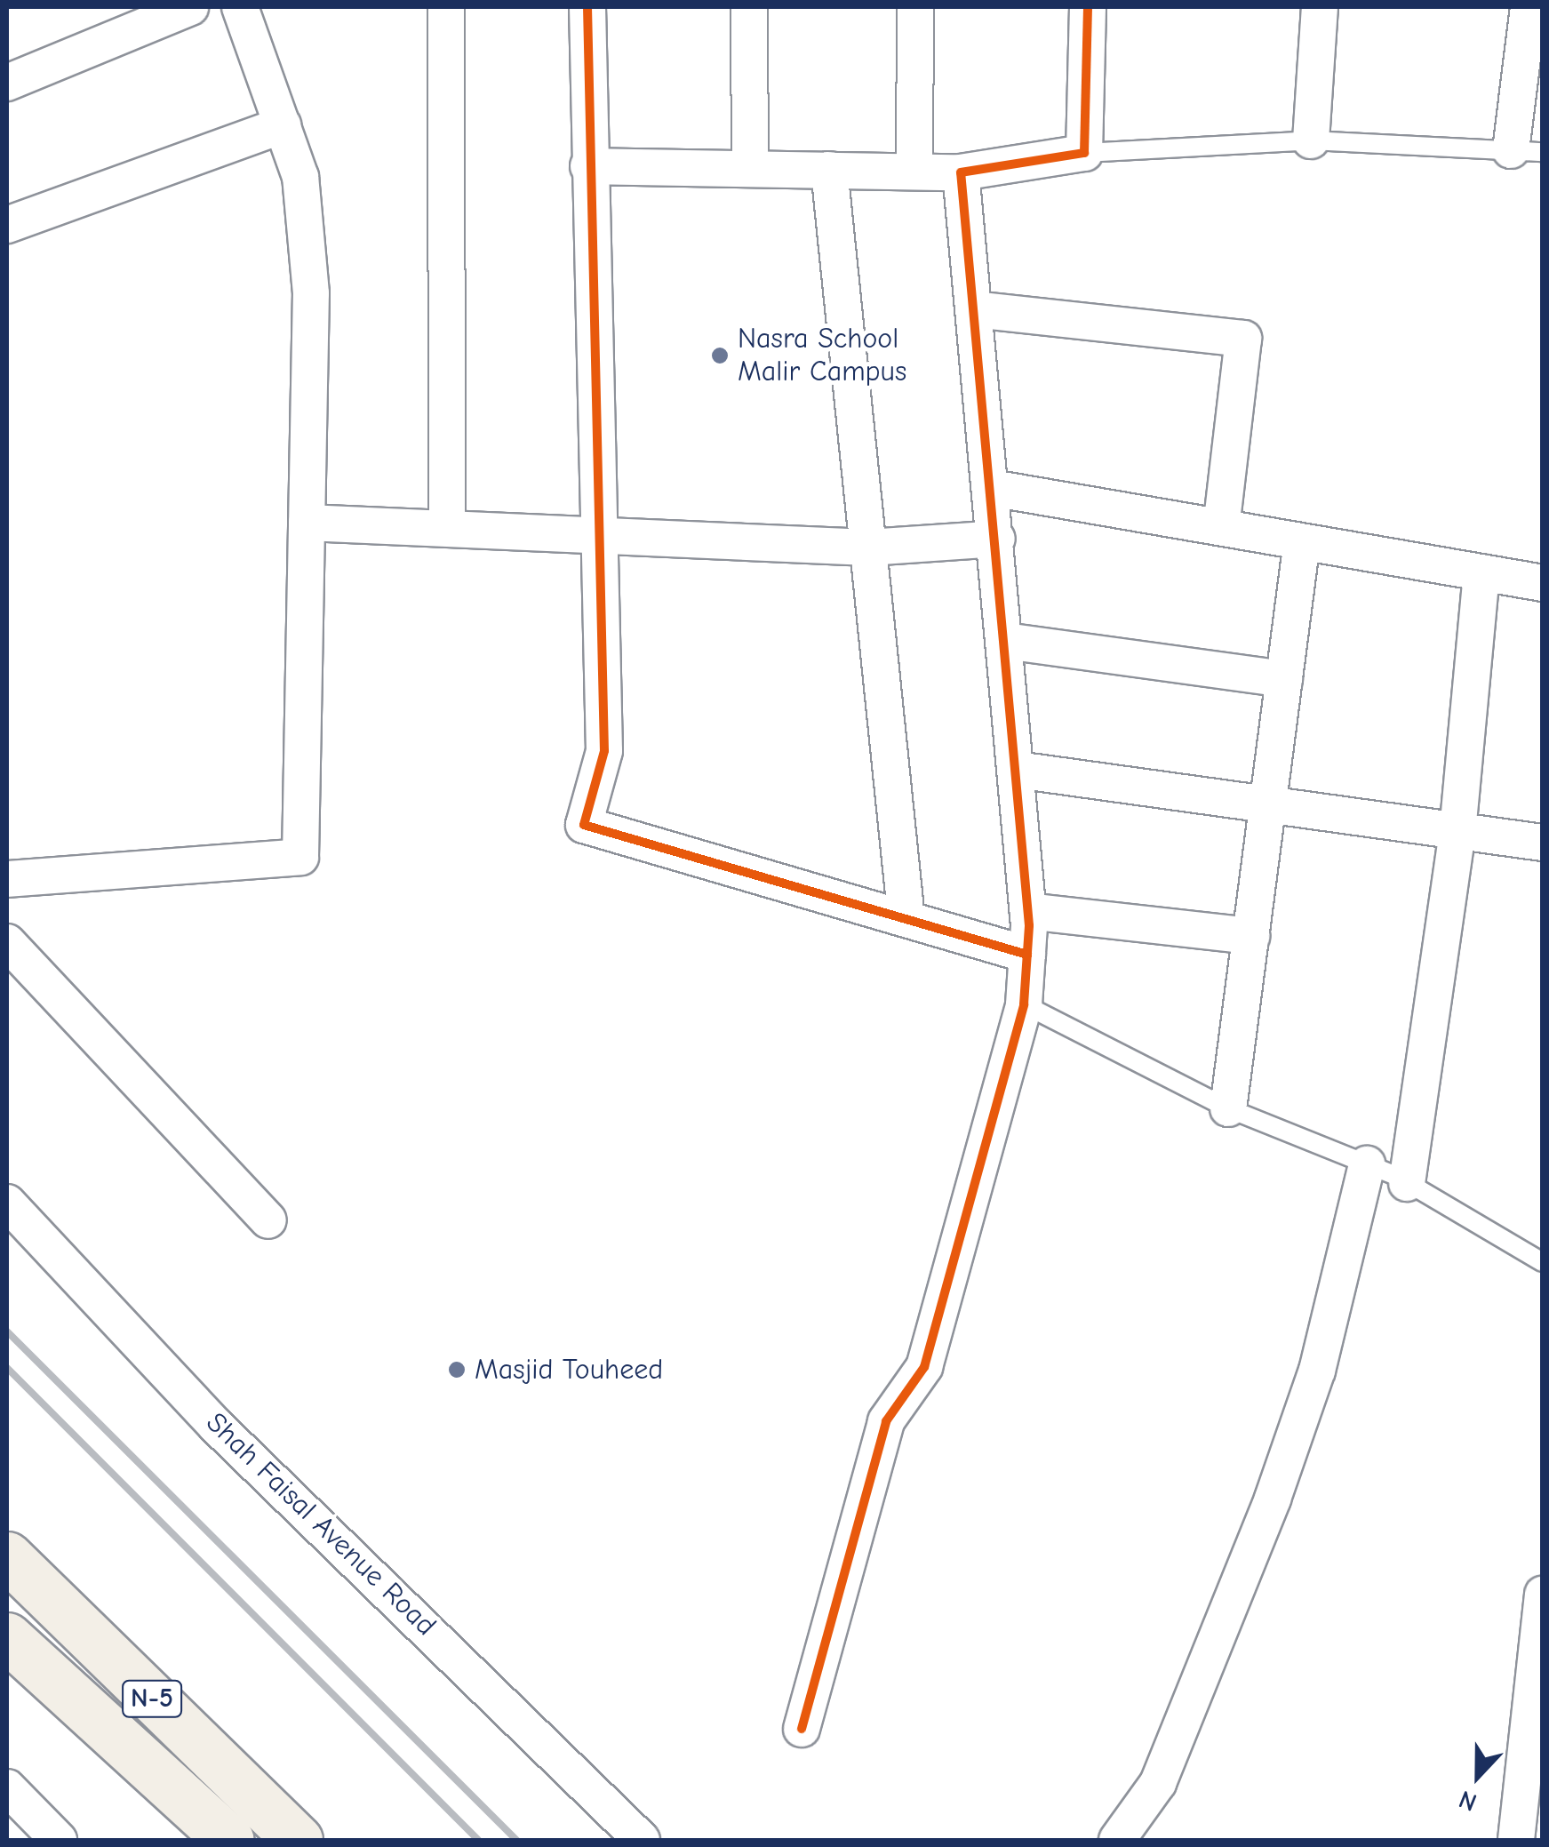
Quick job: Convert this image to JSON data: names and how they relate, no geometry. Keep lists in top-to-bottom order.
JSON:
{
  "streets": {
    "highway": ["N-5"],
    "street": ["Shah Faisal Avenue Road"]
  },
  "places": ["Nasra School Malir Campus", "Masjid Touheed"],
  "north": "bottom"
}
